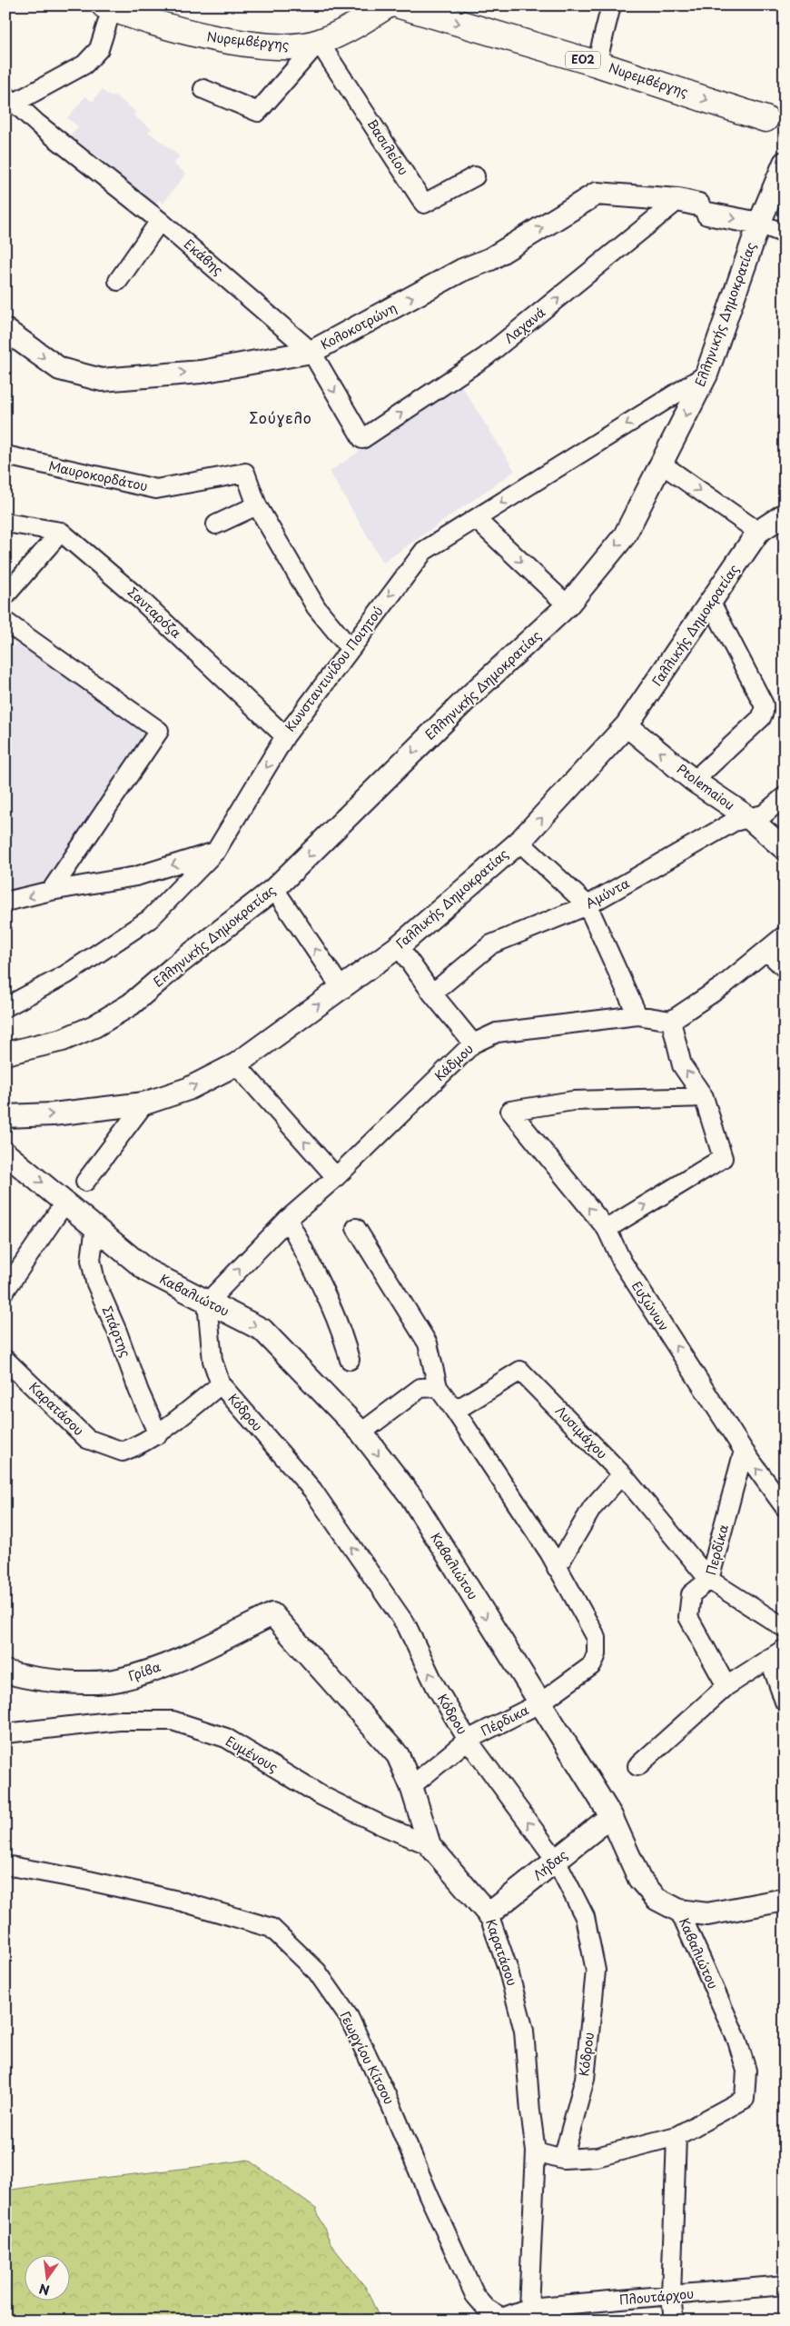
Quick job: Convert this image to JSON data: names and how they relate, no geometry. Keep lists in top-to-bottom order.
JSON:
{
  "streets": {
    "main road": ["Νυρεμβέργης", "ΕΟ2"],
    "street": [
      "Βασιλείου",
      "Εκάβης",
      "Ελληνικής Δημοκρατίας",
      "Λαχανά",
      "Κολοκοτρώνη",
      "Μαυροκορδάτου",
      "Σανταρόζα",
      "Γαλλικής Δημοκρατίας",
      "Κωνσταντινίδου Ποιητού",
      "Ptolemaiou",
      "Αμύντα",
      "Κάδμου",
      "Καβαλιώτου",
      "Ευζώνων",
      "Σπάρτης",
      "Καρατάσου",
      "Κόδρου",
      "Λυσιμάχου",
      "Περδίκα",
      "Γρίβα",
      "Πέρδικα",
      "Ευμένους",
      "Λήδας",
      "Γεωργίου Κίτσου",
      "Πλουτάρχου"
    ]
  },
  "crossings": [
    ["Νυρεμβέργης", "Βασιλείου"],
    ["Νυρεμβέργης", "Εκάβης"],
    ["Εκάβης", "Λαχανά"],
    ["Εκάβης", "Κολοκοτρώνη"],
    ["Ελληνικής Δημοκρατίας", "Κολοκοτρώνη"],
    ["Ελληνικής Δημοκρατίας", "Κωνσταντινίδου Ποιητού"],
    ["Λαχανά", "Κολοκοτρώνη"],
    ["Σανταρόζα", "Κωνσταντινίδου Ποιητού"],
    ["Γαλλικής Δημοκρατίας", "Ptolemaiou"],
    ["Ptolemaiou", "Αμύντα"],
    ["Κάδμου", "Καβαλιώτου"],
    ["Κάδμου", "Κόδρου"],
    ["Καβαλιώτου", "Σπάρτης"],
    ["Καβαλιώτου", "Κόδρου"],
    ["Καβαλιώτου", "Πέρδικα"],
    ["Καβαλιώτου", "Λήδας"],
    ["Ευζώνων", "Περδίκα"],
    ["Σπάρτης", "Καρατάσου"],
    ["Καρατάσου", "Γρίβα"],
    ["Καρατάσου", "Πέρδικα"],
    ["Καρατάσου", "Ευμένους"],
    ["Καρατάσου", "Λήδας"],
    ["Καρατάσου", "Πλουτάρχου"],
    ["Κόδρου", "Πέρδικα"],
    ["Κόδρου", "Λήδας"],
    ["Λυσιμάχου", "Περδίκα"],
    ["Γεωργίου Κίτσου", "Πλουτάρχου"]
  ],
  "one_way": [
    "Νυρεμβέργης",
    "Ελληνικής Δημοκρατίας",
    "Λαχανά",
    "Κολοκοτρώνη",
    "Γαλλικής Δημοκρατίας",
    "Κωνσταντινίδου Ποιητού"
  ],
  "districts": ["Σούγελο"],
  "north": "bottom"
}
